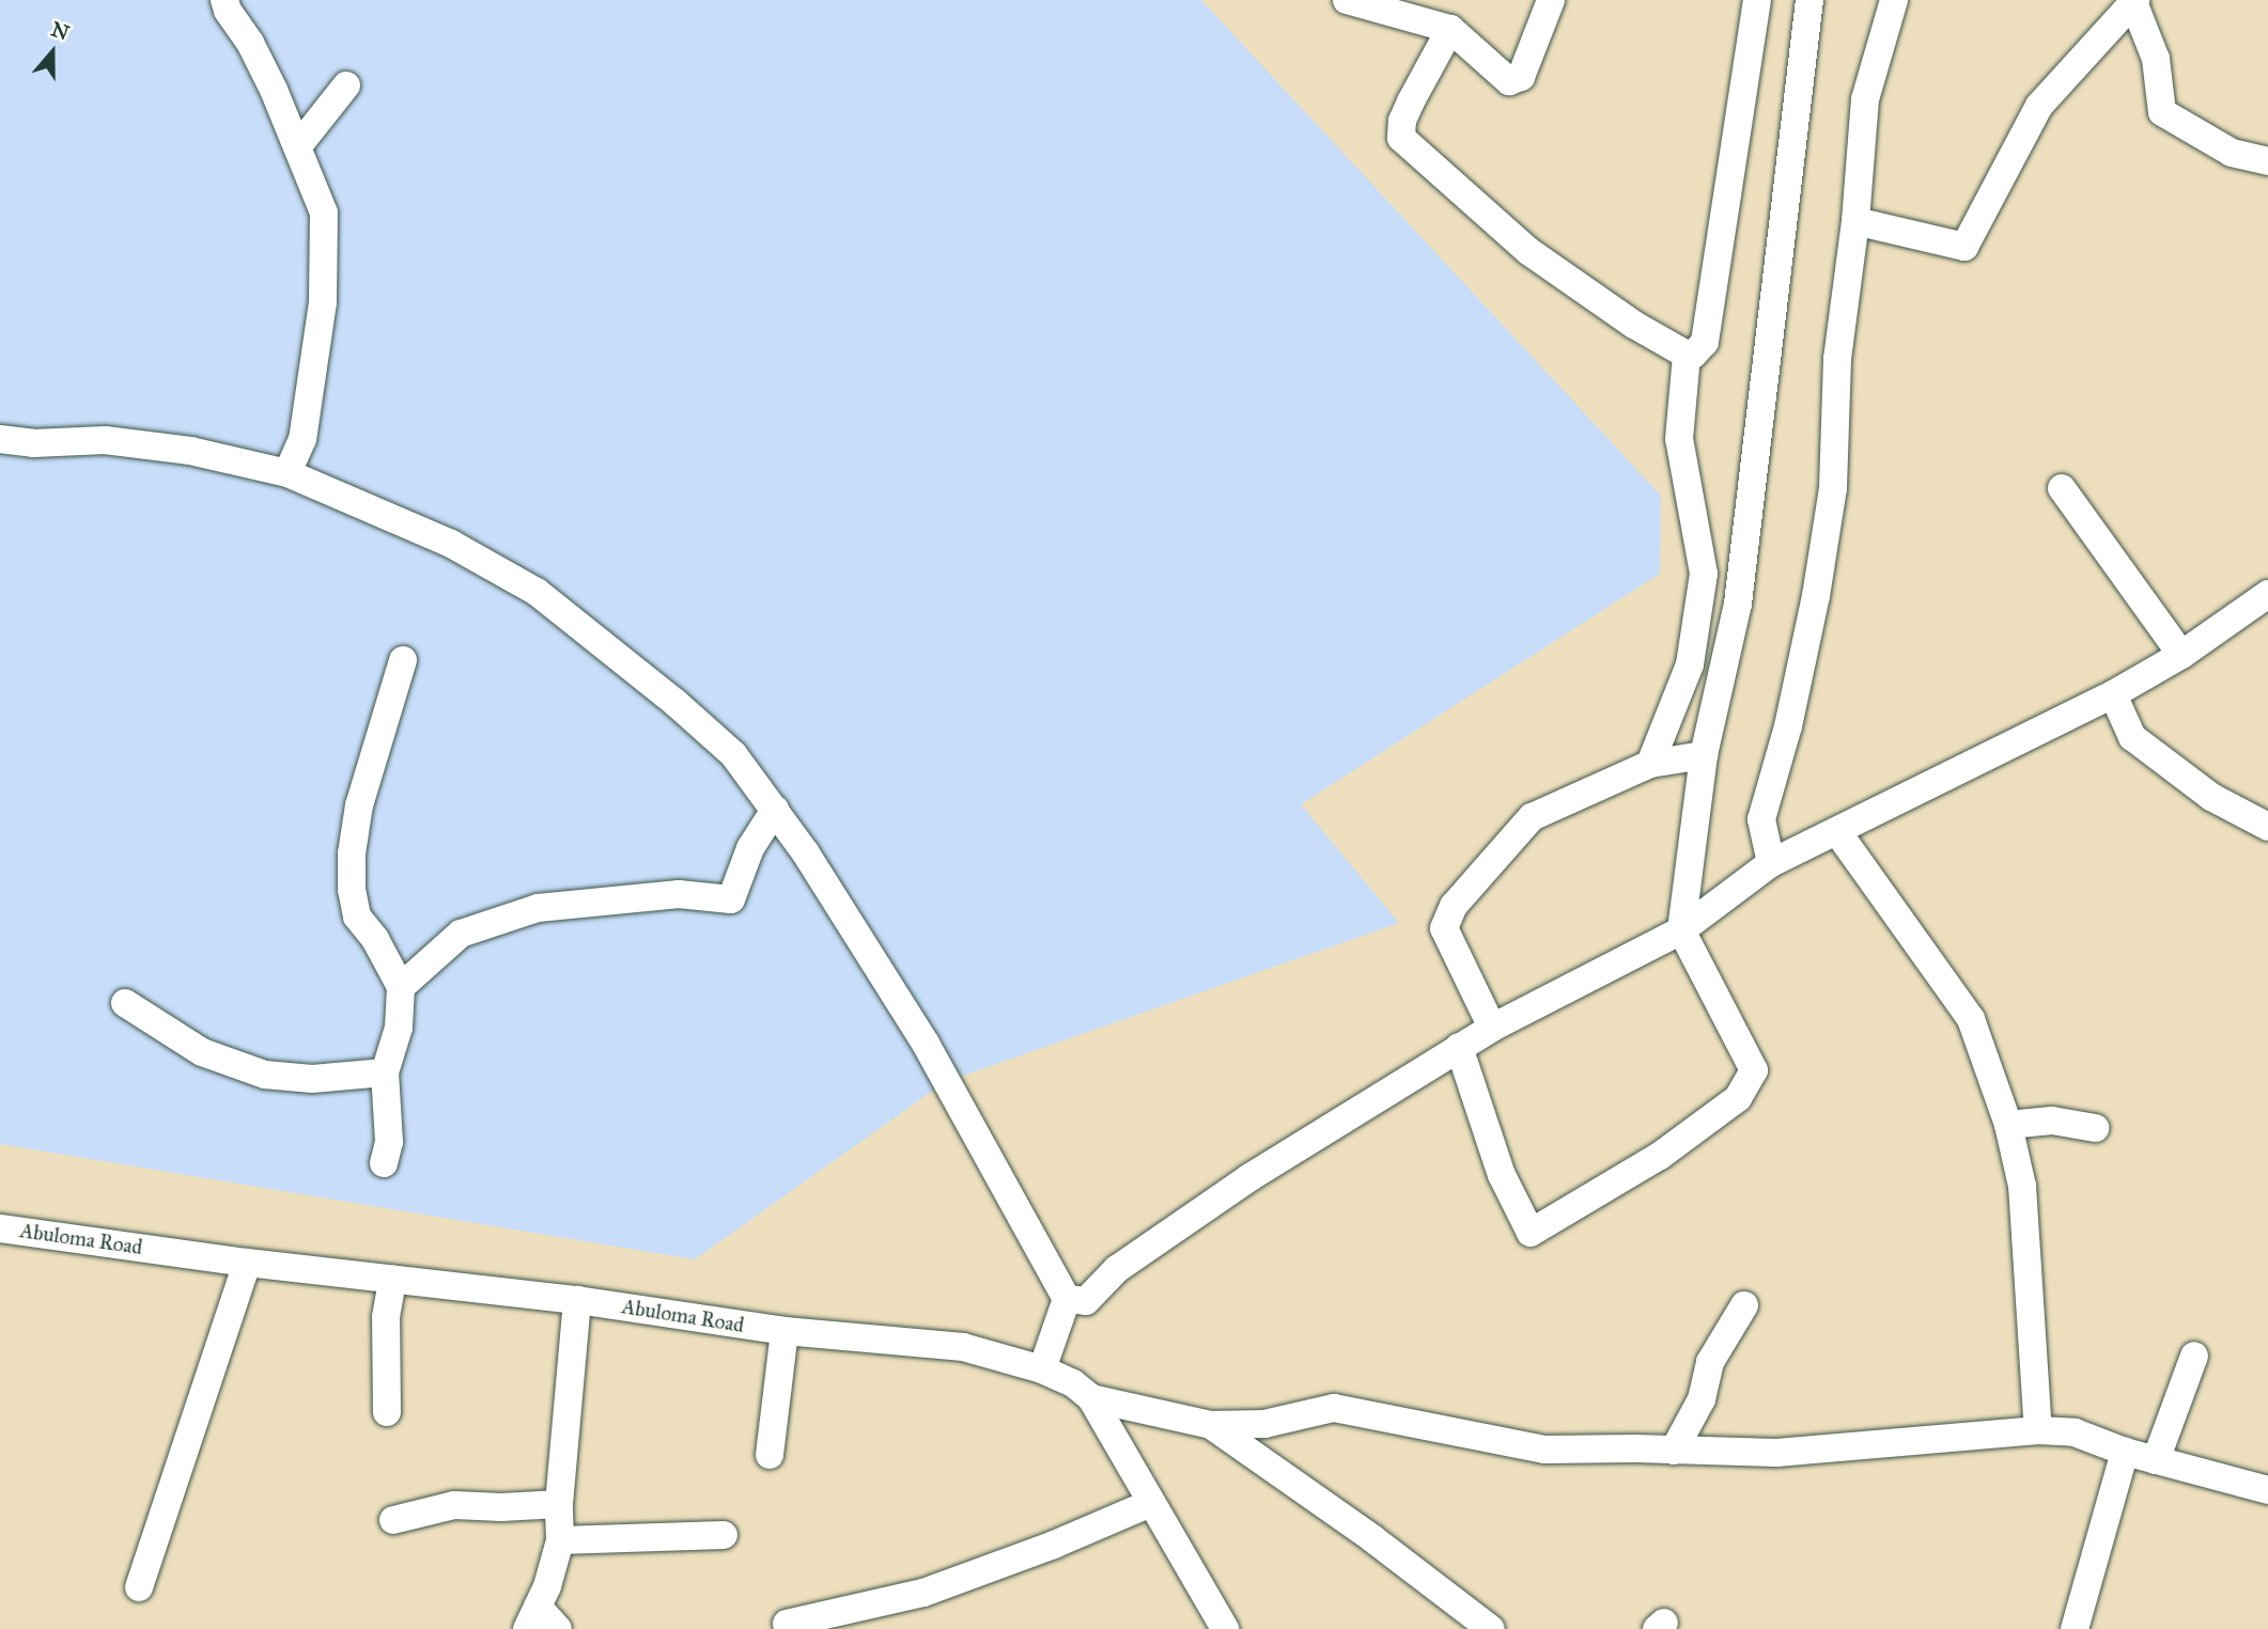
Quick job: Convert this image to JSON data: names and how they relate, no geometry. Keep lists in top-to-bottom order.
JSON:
{
  "streets": {
    "street": ["Abuloma Road"]
  },
  "north": "top"
}
